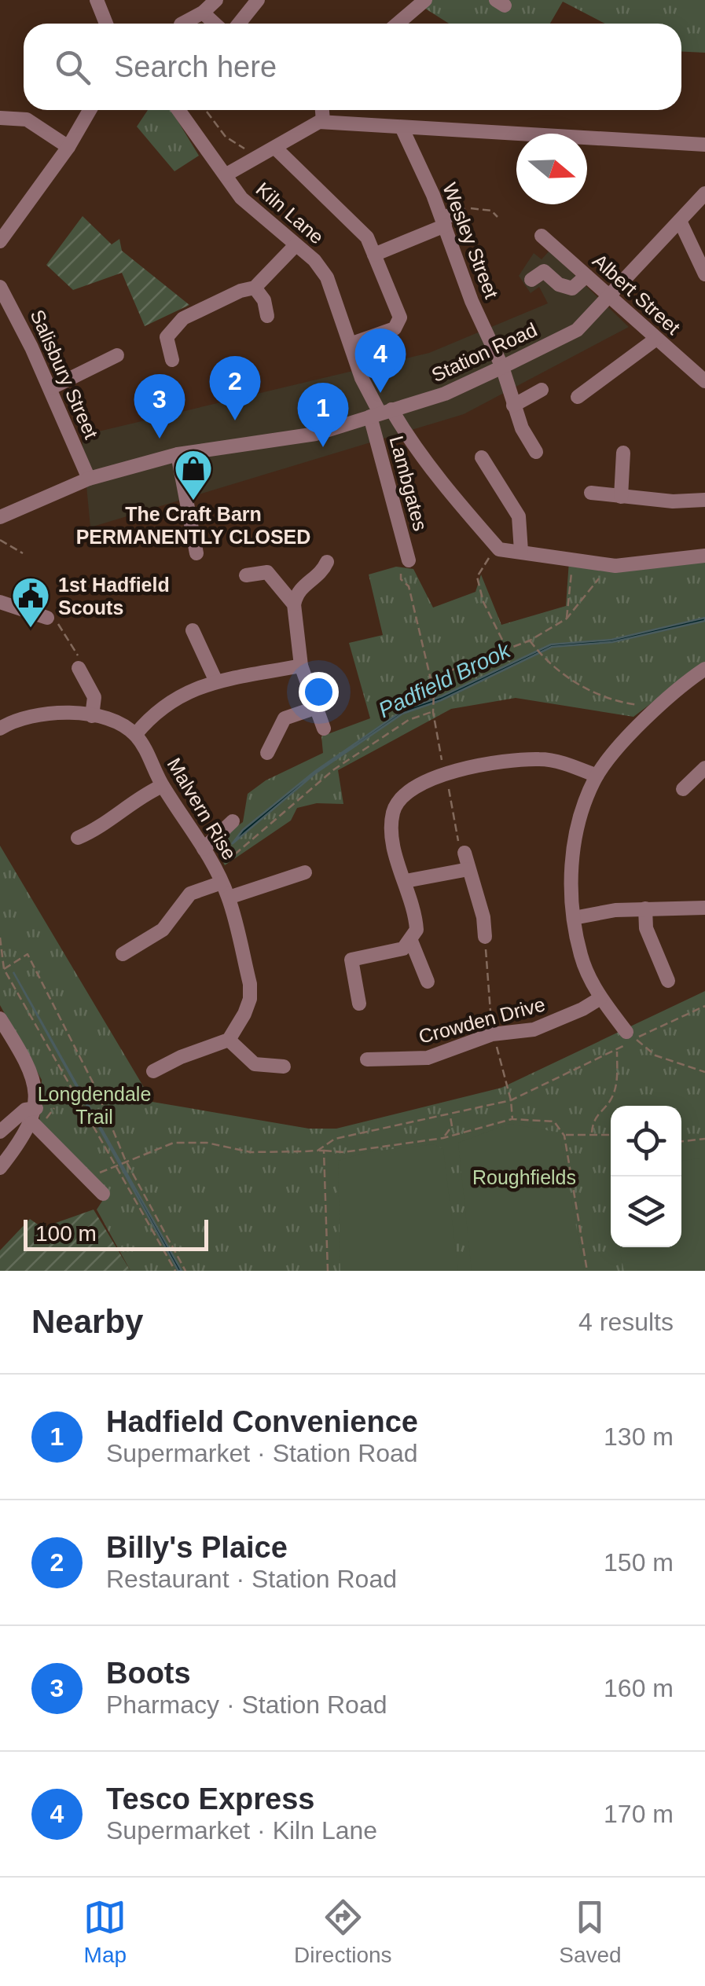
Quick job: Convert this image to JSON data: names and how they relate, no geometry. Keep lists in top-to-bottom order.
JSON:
{
  "streets": {
    "street": [
      "Kiln Lane",
      "Wesley Street",
      "Albert Street",
      "Station Road",
      "Salisbury Street",
      "Lambgates",
      "Malvern Rise",
      "Crowden Drive"
    ]
  },
  "crossings": [
    ["Kiln Lane", "Station Road"],
    ["Kiln Lane", "Lambgates"],
    ["Wesley Street", "Station Road"],
    ["Albert Street", "Station Road"],
    ["Station Road", "Salisbury Street"],
    ["Station Road", "Lambgates"]
  ],
  "water": ["Padfield Brook"],
  "parks": ["Longdendale Trail", "Roughfields"],
  "places": {
    "shop": ["The Craft Barn PERMANENTLY CLOSED"],
    "public building": ["1st Hadfield Scouts"]
  },
  "scale_bar": "100 m",
  "north": "right",
  "page": {
    "search": "Search here",
    "pins": [
      "4",
      "2",
      "3",
      "1"
    ],
    "scale": "100 m",
    "heading": ["Nearby", "4 results"],
    "list": [
      {
        "mark": "1",
        "name": "Hadfield Convenience",
        "note": "Supermarket · Station Road",
        "value": "130 m"
      },
      {
        "mark": "2",
        "name": "Billy's Plaice",
        "note": "Restaurant · Station Road",
        "value": "150 m"
      },
      {
        "mark": "3",
        "name": "Boots",
        "note": "Pharmacy · Station Road",
        "value": "160 m"
      },
      {
        "mark": "4",
        "name": "Tesco Express",
        "note": "Supermarket · Kiln Lane",
        "value": "170 m"
      }
    ],
    "nav": ["Map", "Directions", "Saved"]
  }
}
